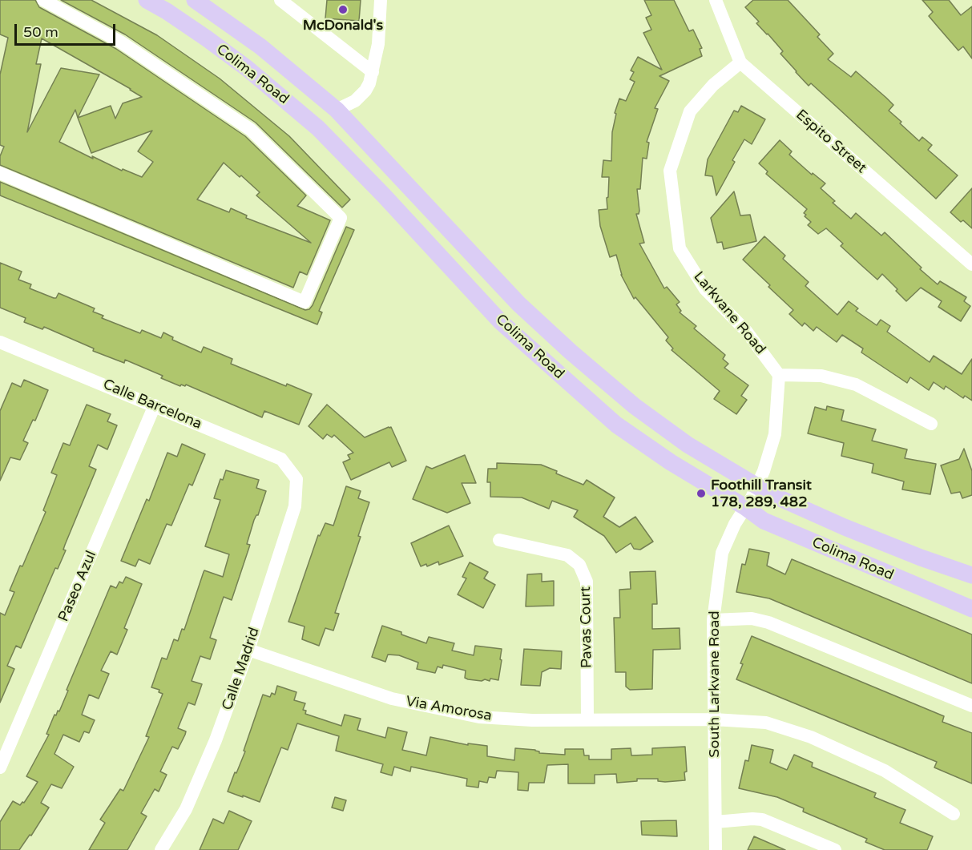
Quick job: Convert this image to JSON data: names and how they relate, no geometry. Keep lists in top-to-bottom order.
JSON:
{
  "streets": {
    "main road": ["Colima Road"],
    "street": [
      "Espito Street",
      "Larkvane Road",
      "Calle Barcelona",
      "Paseo Azul",
      "Pavas Court",
      "Calle Madrid",
      "South Larkvane Road",
      "Via Amorosa"
    ]
  },
  "crossings": [
    ["Colima Road", "South Larkvane Road"],
    ["Espito Street", "Larkvane Road"],
    ["Calle Barcelona", "Paseo Azul"],
    ["Calle Barcelona", "Calle Madrid"],
    ["Pavas Court", "Via Amorosa"],
    ["Calle Madrid", "Via Amorosa"],
    ["South Larkvane Road", "Via Amorosa"]
  ],
  "places": ["McDonald's", "Foothill Transit 178, 289, 482"],
  "scale_bar": "50 m"
}
